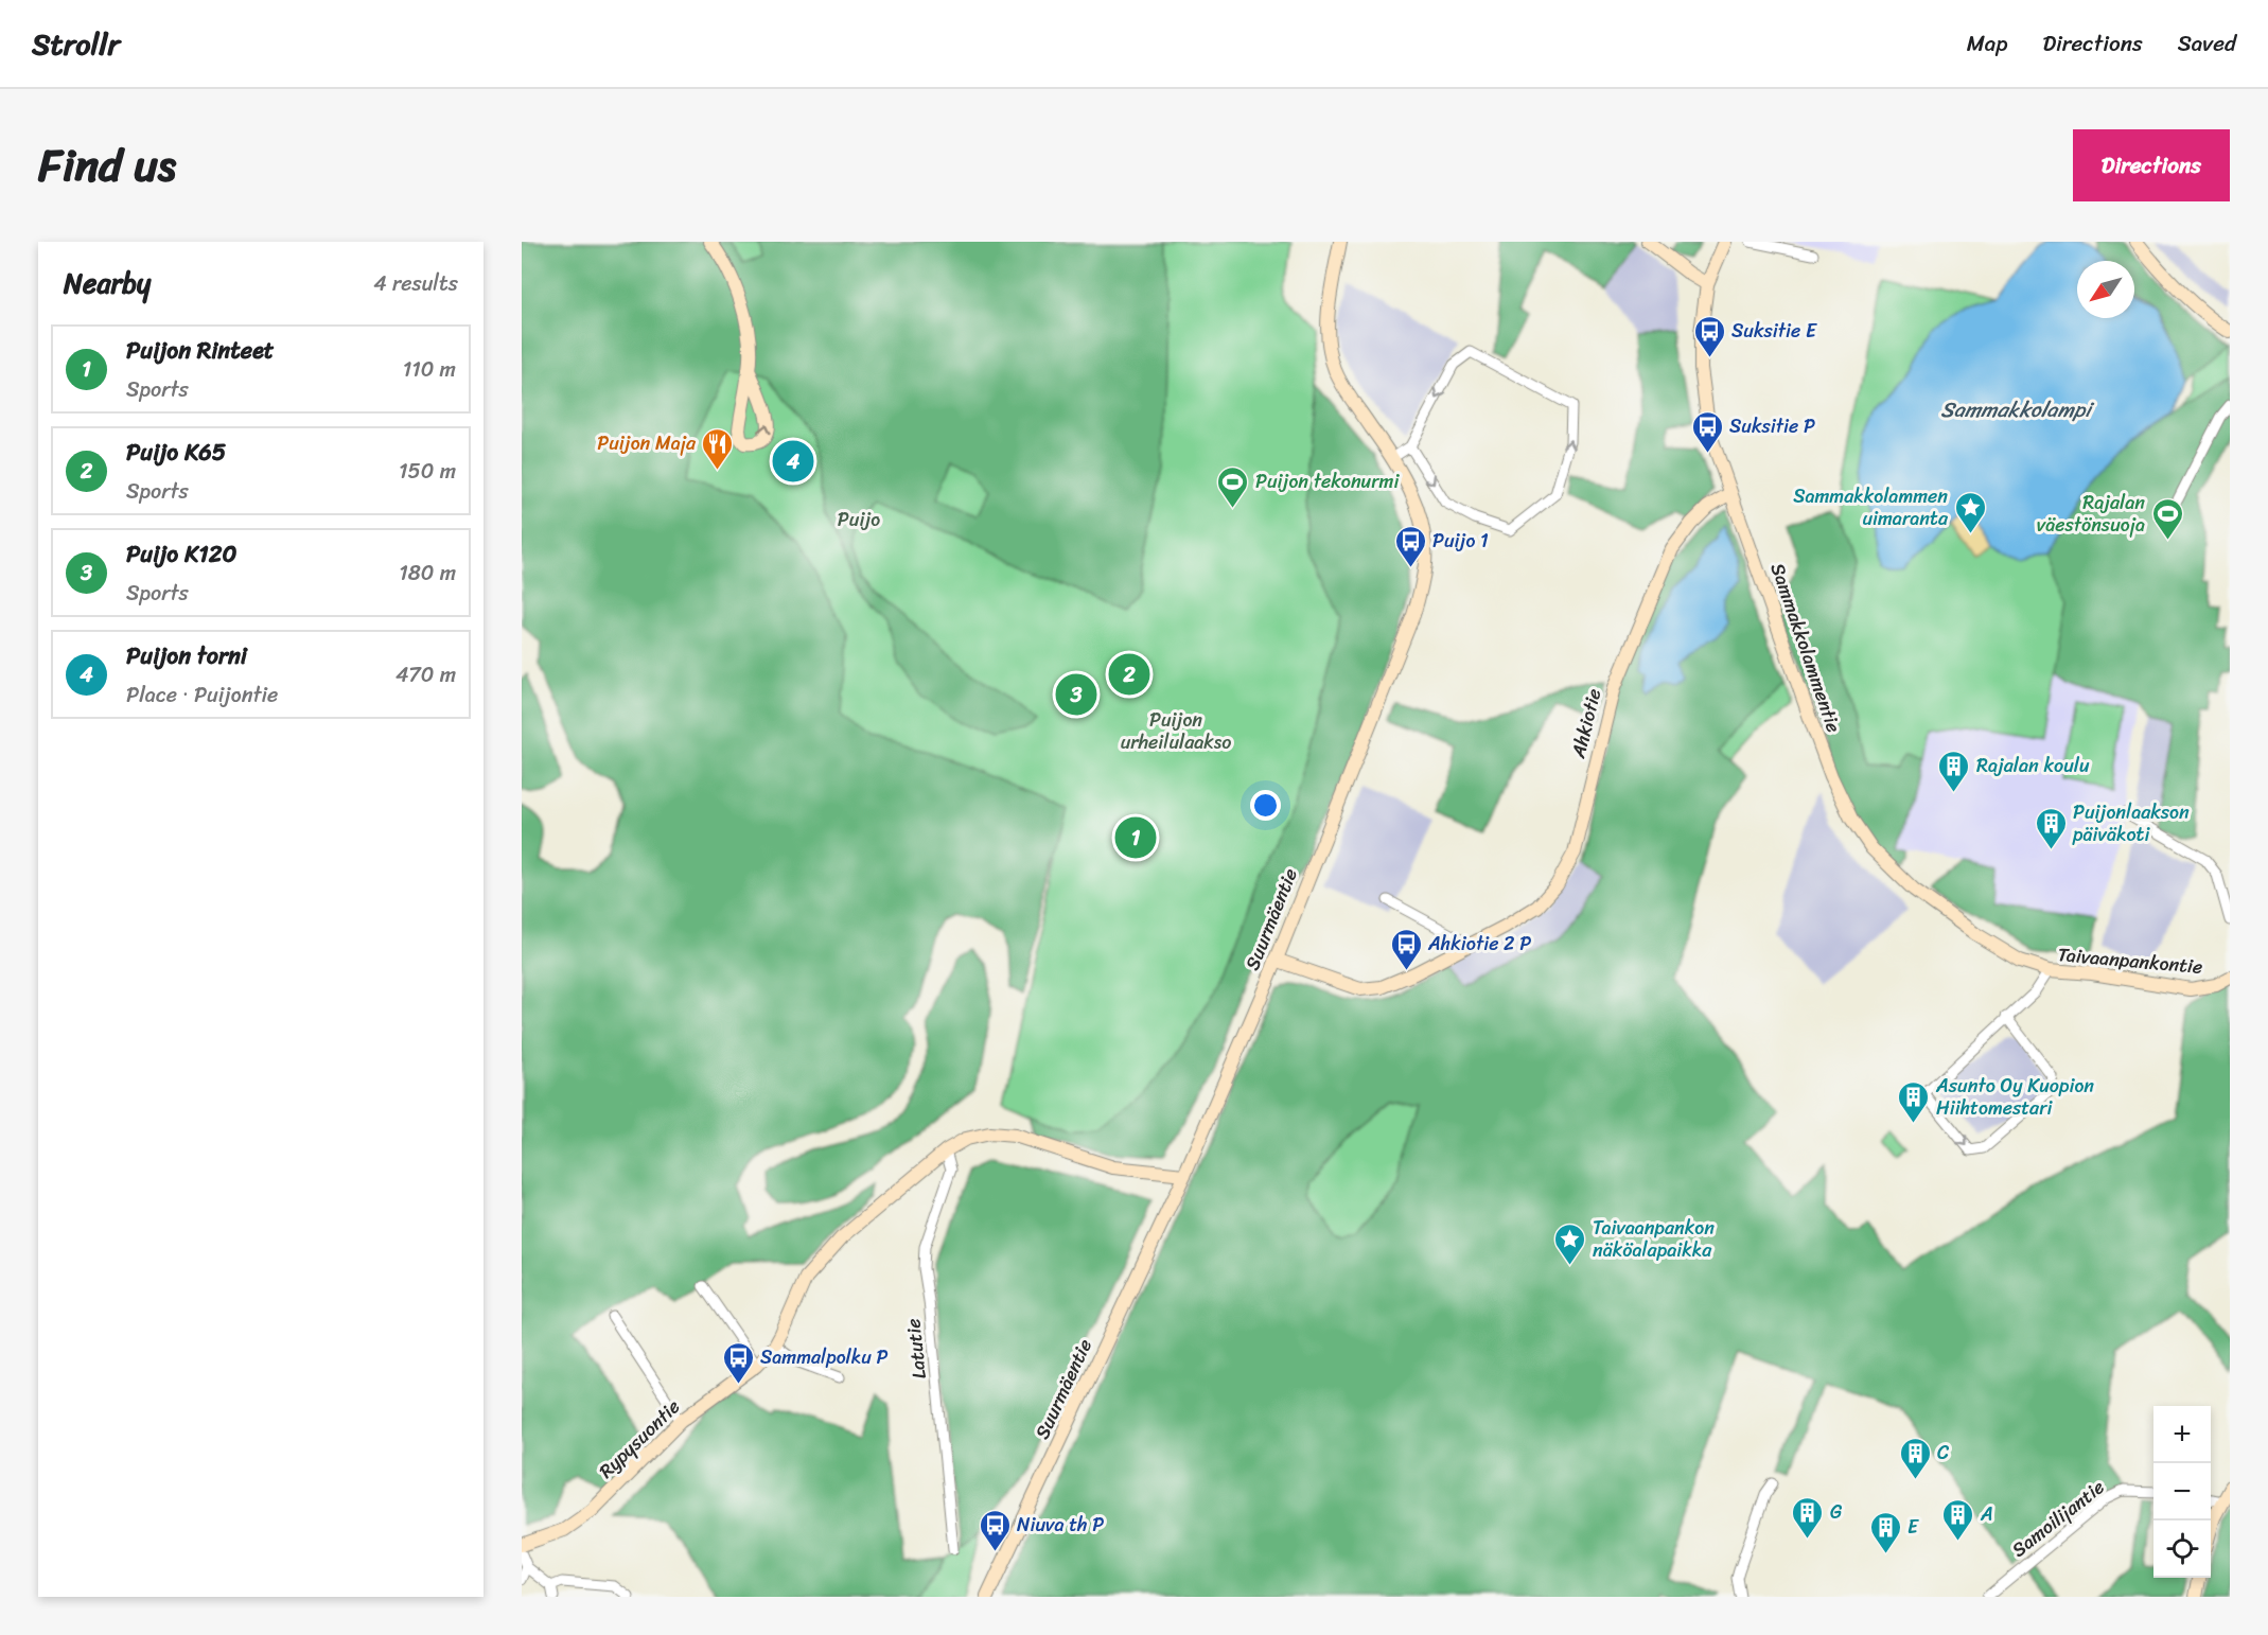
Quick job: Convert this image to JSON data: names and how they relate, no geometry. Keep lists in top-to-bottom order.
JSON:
{
  "streets": {
    "street": [
      "Sammakkolammentie",
      "Ahkiotie",
      "Suurmäentie",
      "Taivaanpankontie",
      "Latutie",
      "Rypysuontie",
      "Samoilijantie"
    ]
  },
  "crossings": [
    ["Sammakkolammentie", "Ahkiotie"],
    ["Sammakkolammentie", "Taivaanpankontie"],
    ["Ahkiotie", "Suurmäentie"],
    ["Suurmäentie", "Rypysuontie"],
    ["Latutie", "Rypysuontie"]
  ],
  "water": ["Sammakkolampi"],
  "parks": ["Puijo", "Puijon urheilulaakso"],
  "places": {
    "bus stop": [
      "Suksitie E",
      "Suksitie P",
      "Puijo 1",
      "Ahkiotie 2 P",
      "Sammalpolku P",
      "Niuva th P"
    ],
    "restaurant": ["Puijon Maja"],
    "sports": ["Puijon tekonurmi", "Rajalan väestönsuoja"],
    "place": ["Sammakkolammen uimaranta", "Taivaanpankon näköalapaikka"],
    "building": [
      "Rajalan koulu",
      "Puijonlaakson päiväkoti",
      "Asunto Oy Kuopion Hiihtomestari",
      "C",
      "G",
      "A",
      "E"
    ]
  },
  "north": "bottom left",
  "page": {
    "header": "Strollr",
    "nav": ["Map", "Directions", "Saved"],
    "title": "Find us",
    "buttons": "Directions",
    "heading": ["Nearby", "4 results"],
    "list": [
      {
        "mark": "1",
        "name": "Puijon Rinteet",
        "note": "Sports",
        "value": "110 m"
      },
      {
        "mark": "2",
        "name": "Puijo K65",
        "note": "Sports",
        "value": "150 m"
      },
      {
        "mark": "3",
        "name": "Puijo K120",
        "note": "Sports",
        "value": "180 m"
      },
      {
        "mark": "4",
        "name": "Puijon torni",
        "note": "Place · Puijontie",
        "value": "470 m"
      }
    ],
    "pins": [
      "4",
      "2",
      "3",
      "1"
    ],
    "map_buttons": ["+", "−"]
  }
}
